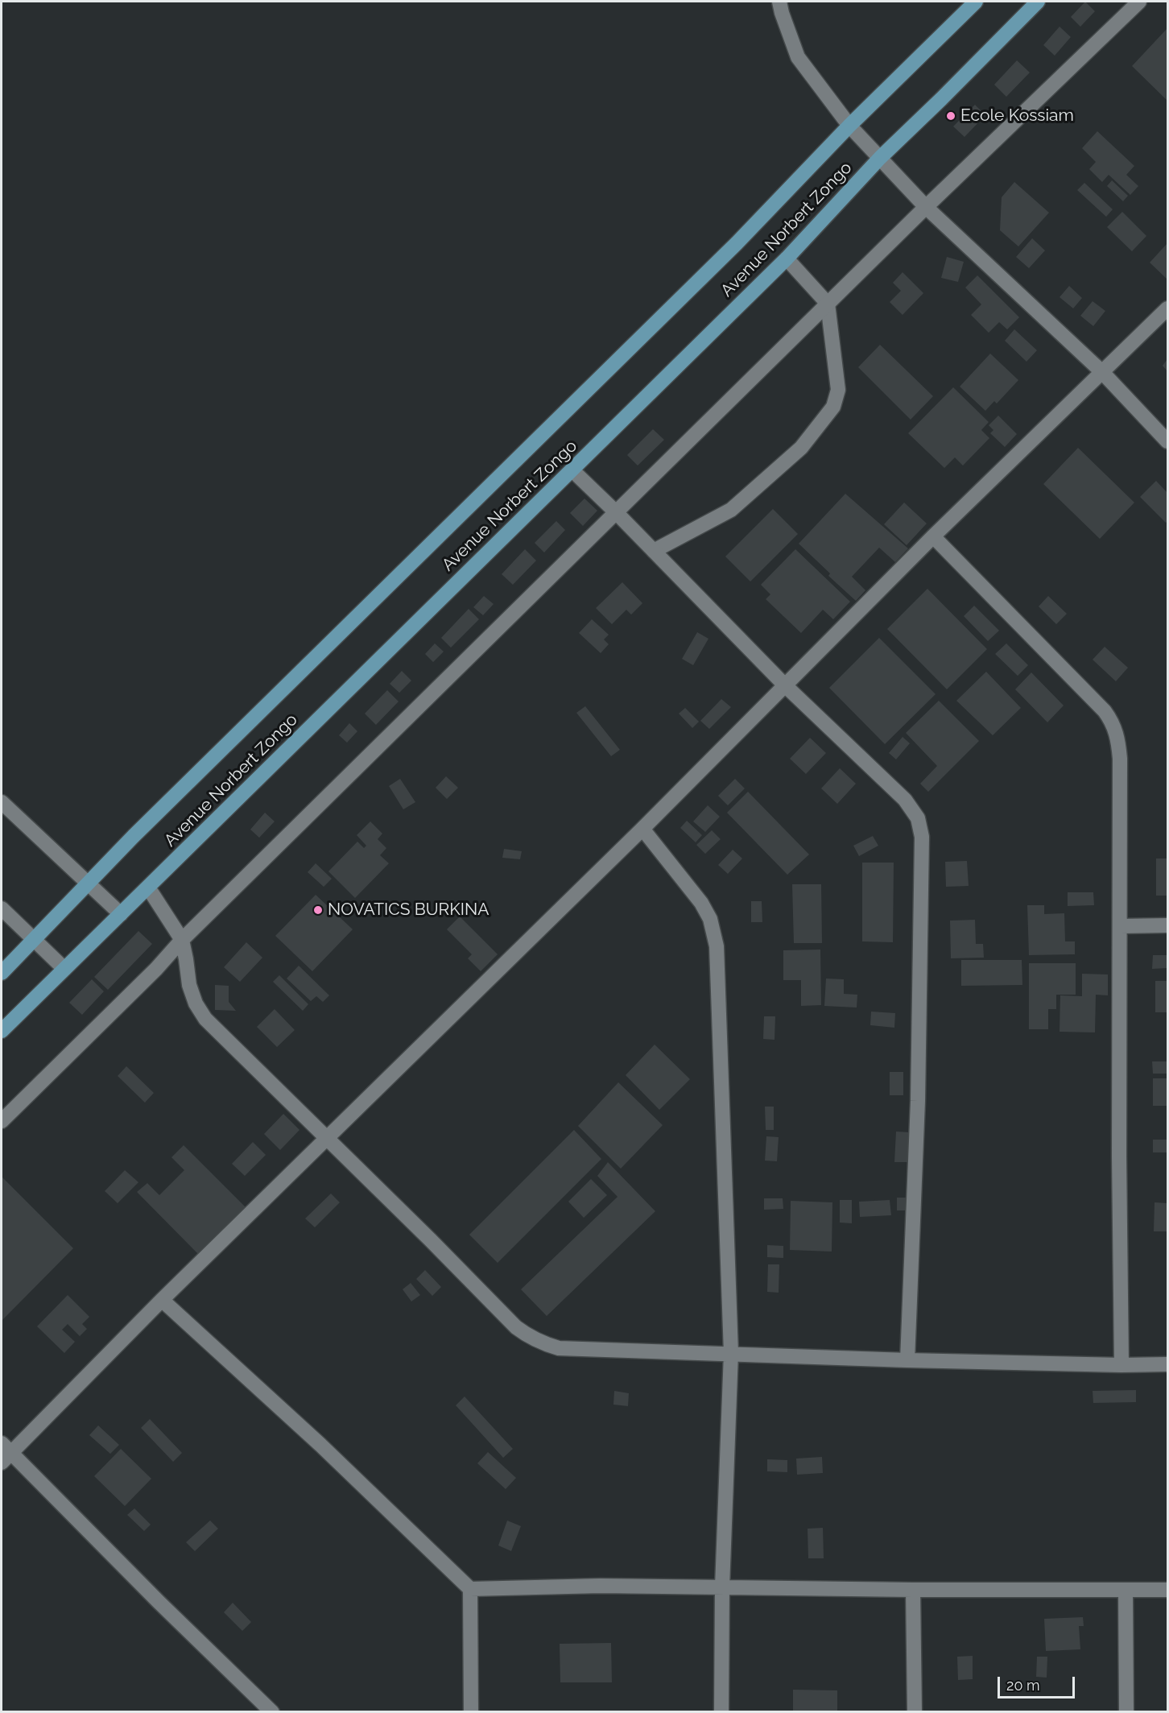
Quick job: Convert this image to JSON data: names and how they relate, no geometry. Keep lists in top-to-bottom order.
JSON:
{
  "streets": {
    "main road": ["Avenue Norbert Zongo"]
  },
  "places": ["Ecole Kossiam", "NOVATICS BURKINA"],
  "scale_bar": "20 m"
}
